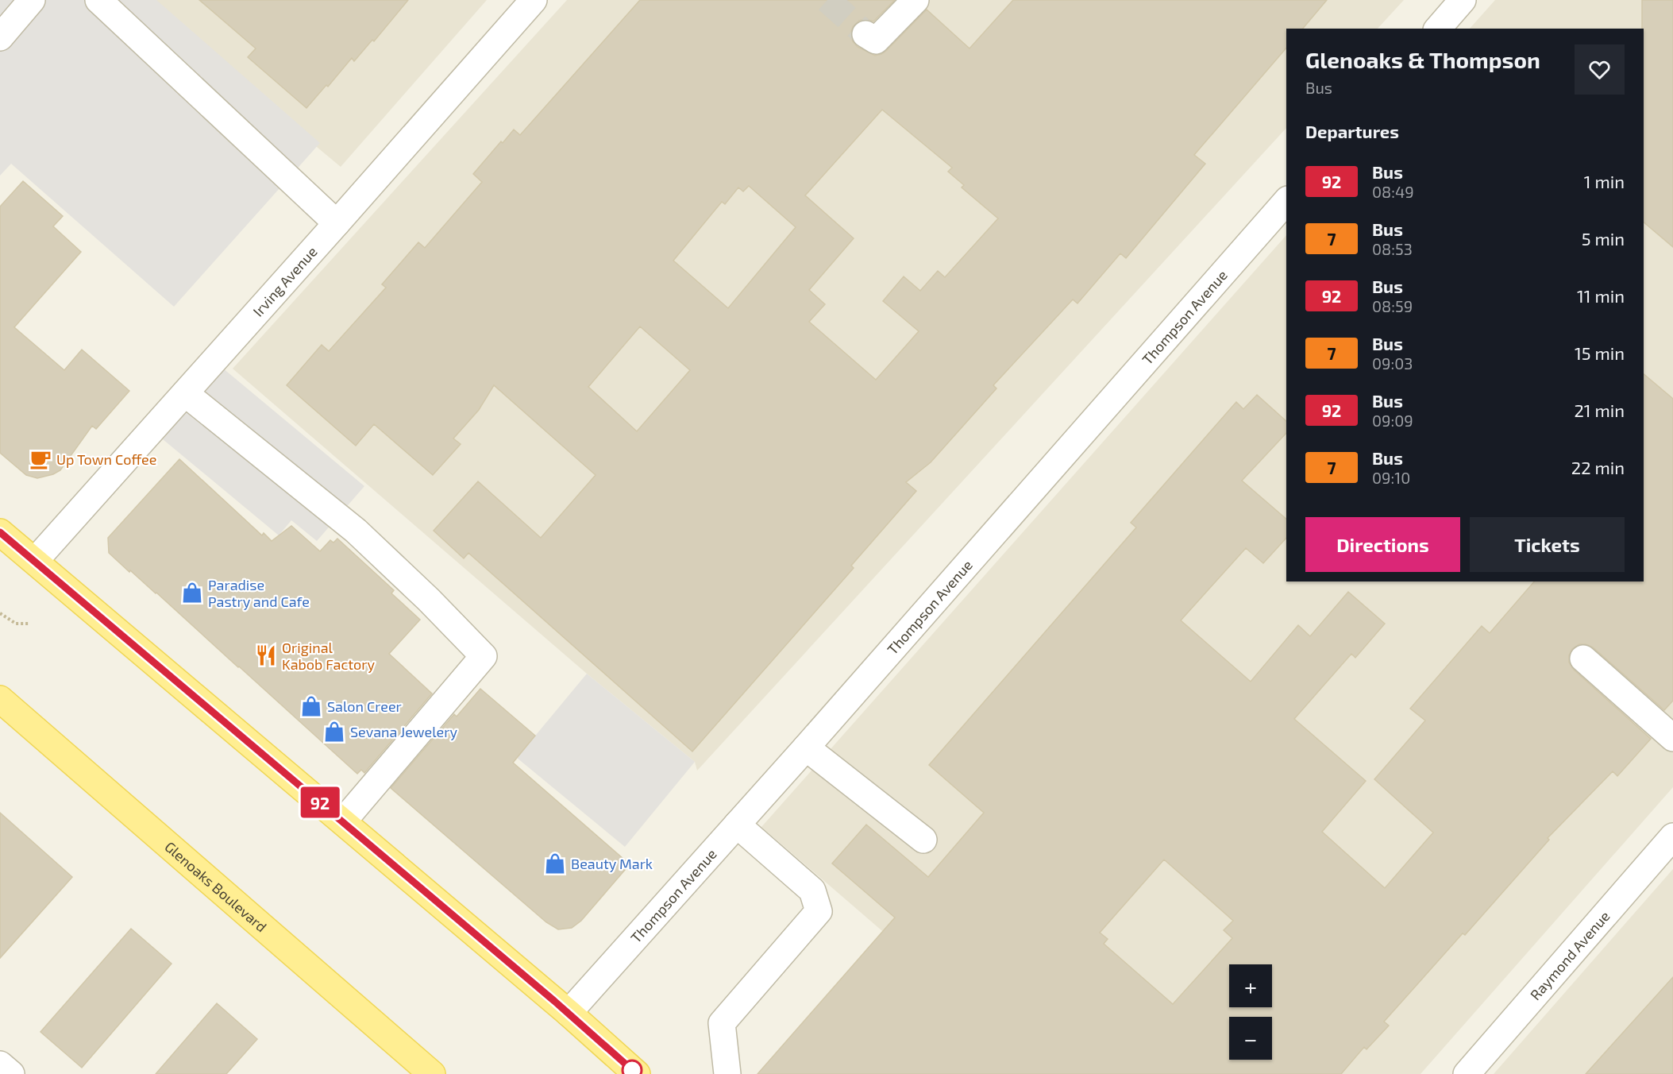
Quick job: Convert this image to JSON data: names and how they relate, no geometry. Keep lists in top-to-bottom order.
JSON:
{
  "streets": {
    "main road": ["Glenoaks Boulevard"],
    "street": ["Irving Avenue", "Thompson Avenue", "Raymond Avenue"]
  },
  "places": {
    "cafe": ["Up Town Coffee"],
    "shop": [
      "Paradise Pastry and Cafe",
      "Salon Creer",
      "Sevana Jewelery",
      "Beauty Mark"
    ],
    "restaurant": ["Original Kabob Factory"]
  },
  "lines": ["bus line 92"],
  "page": {
    "on_map": "92",
    "heading": [
      ["Glenoaks & Thompson", "Bus"],
      "Departures"
    ],
    "list": [
      {
        "mark": "92",
        "name": "Bus",
        "note": "08:49",
        "value": "1 min"
      },
      {
        "mark": "7",
        "name": "Bus",
        "note": "08:53",
        "value": "5 min"
      },
      {
        "mark": "92",
        "name": "Bus",
        "note": "08:59",
        "value": "11 min"
      },
      {
        "mark": "7",
        "name": "Bus",
        "note": "09:03",
        "value": "15 min"
      },
      {
        "mark": "92",
        "name": "Bus",
        "note": "09:09",
        "value": "21 min"
      },
      {
        "mark": "7",
        "name": "Bus",
        "note": "09:10",
        "value": "22 min"
      }
    ],
    "buttons": ["Directions", "Tickets"],
    "map_buttons": ["+", "−"]
  }
}
